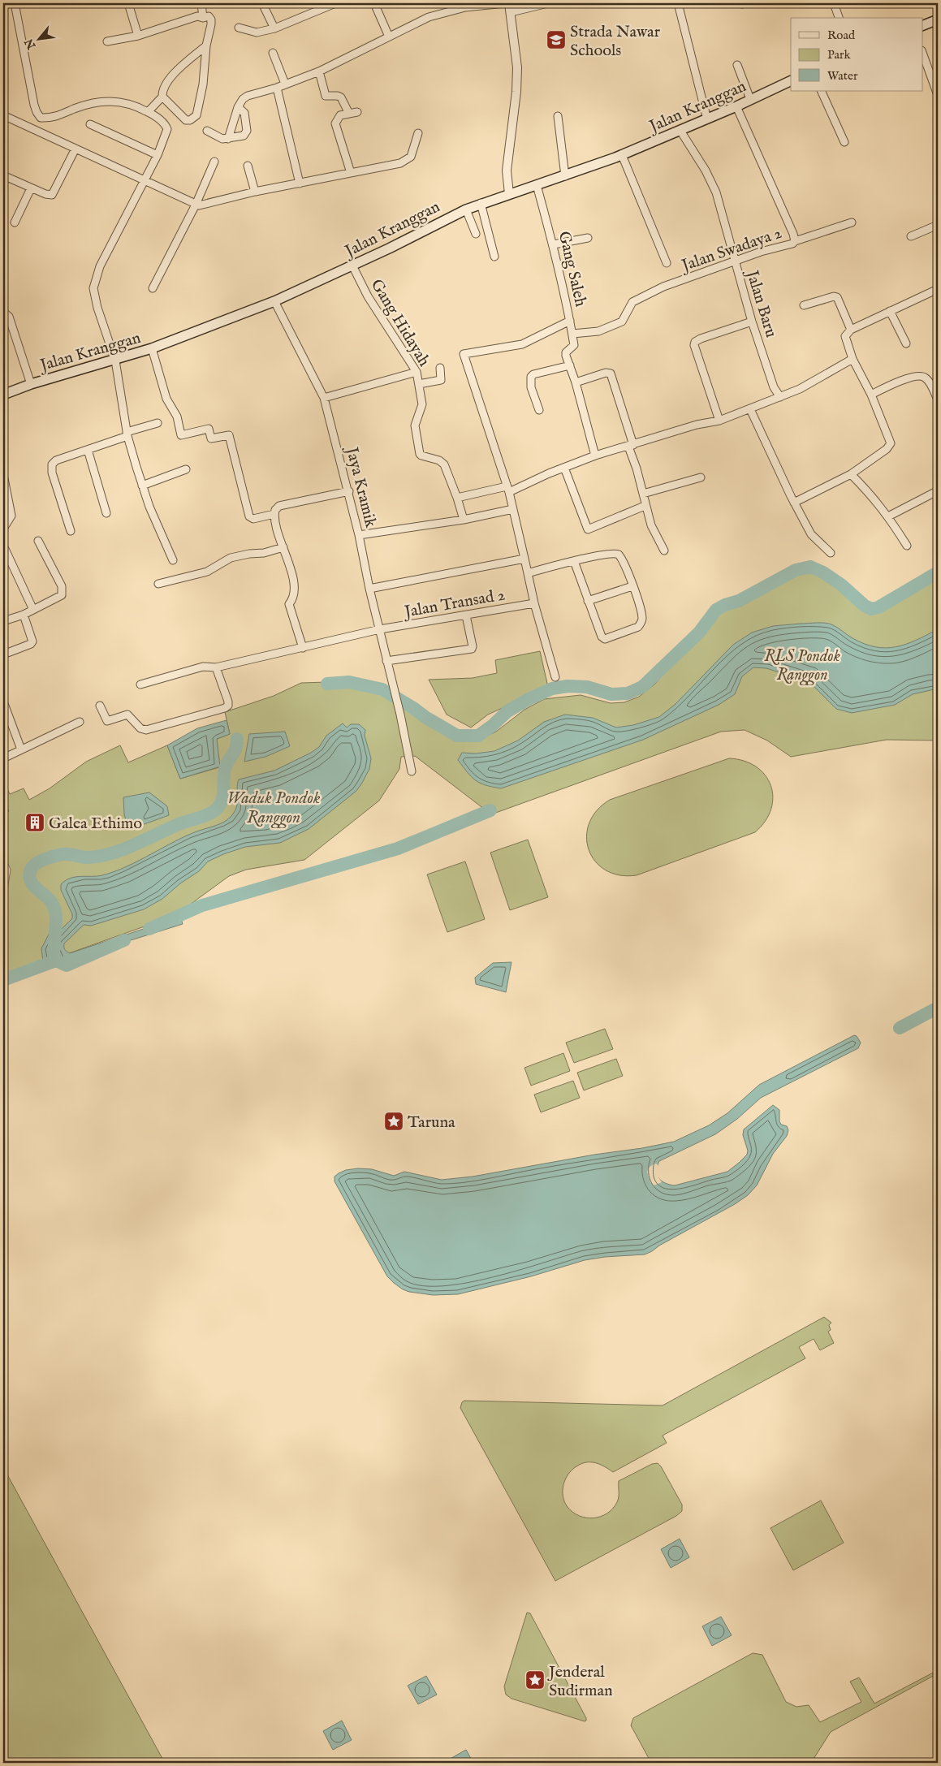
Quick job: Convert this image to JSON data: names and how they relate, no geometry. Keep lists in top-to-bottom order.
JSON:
{
  "streets": {
    "main road": ["Jalan Kranggan"],
    "street": [
      "Jalan Swadaya 2",
      "Gang Saleh",
      "Jalan Baru",
      "Gang Hidayah",
      "Jaya Kramik",
      "Jalan Transad 2"
    ]
  },
  "crossings": [
    ["Jalan Kranggan", "Jalan Swadaya 2"],
    ["Jalan Kranggan", "Gang Saleh"],
    ["Jalan Kranggan", "Jalan Baru"],
    ["Jalan Kranggan", "Gang Hidayah"],
    ["Jalan Kranggan", "Jaya Kramik"],
    ["Jalan Swadaya 2", "Jalan Baru"],
    ["Jaya Kramik", "Jalan Transad 2"]
  ],
  "water": ["Waduk Pondok Ranggon"],
  "parks": ["RLS Pondok Ranggon"],
  "places": {
    "school or university": ["Strada Nawar Schools"],
    "building": ["Galea Ethimo"],
    "place": ["Taruna", "Jenderal Sudirman"]
  },
  "legend": ["Road", "Park", "Water"],
  "north": "bottom left"
}
